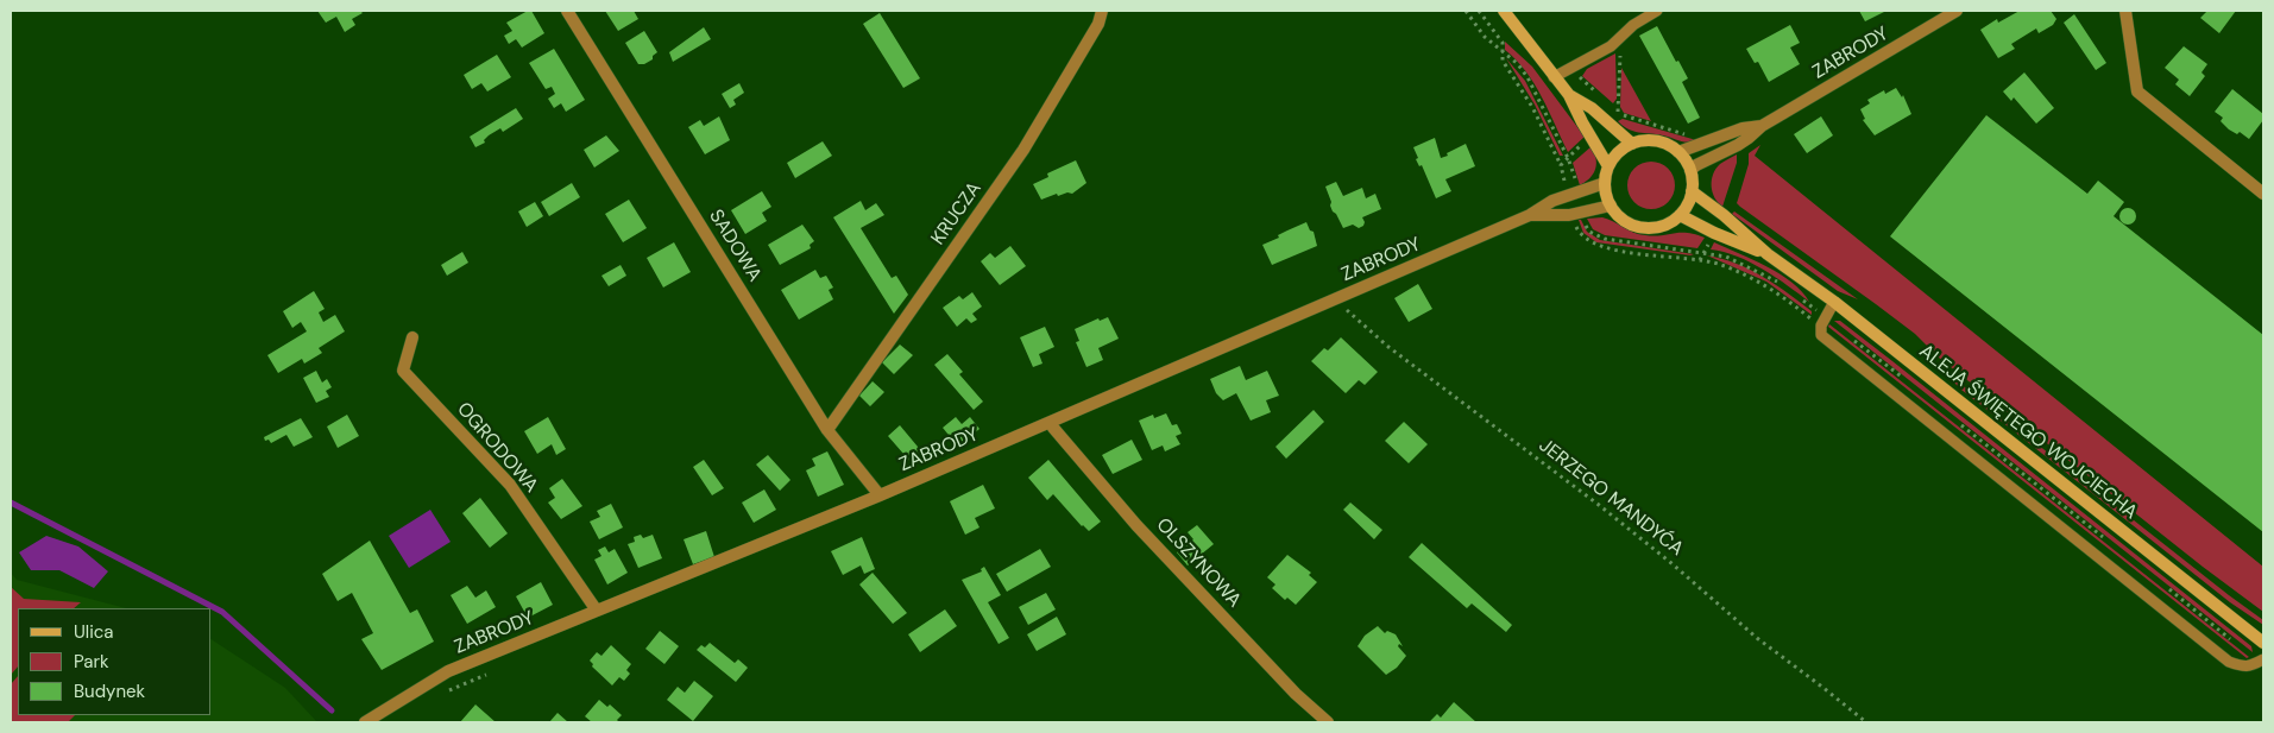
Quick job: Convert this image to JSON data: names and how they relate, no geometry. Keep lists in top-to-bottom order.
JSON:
{
  "streets": {
    "street": [
      "ZABRODY",
      "KRUCZA",
      "SADOWA",
      "ALEJA ŚWIĘTEGO WOJCIECHA",
      "OGRODOWA",
      "OLSZYNOWA"
    ],
    "path": ["JERZEGO MANDYĆA"]
  },
  "crossings": [
    ["ZABRODY", "SADOWA"],
    ["ZABRODY", "ALEJA ŚWIĘTEGO WOJCIECHA"],
    ["ZABRODY", "OGRODOWA"],
    ["ZABRODY", "JERZEGO MANDYĆA"],
    ["ZABRODY", "OLSZYNOWA"],
    ["KRUCZA", "SADOWA"]
  ],
  "legend": ["Ulica", "Park", "Budynek"]
}
